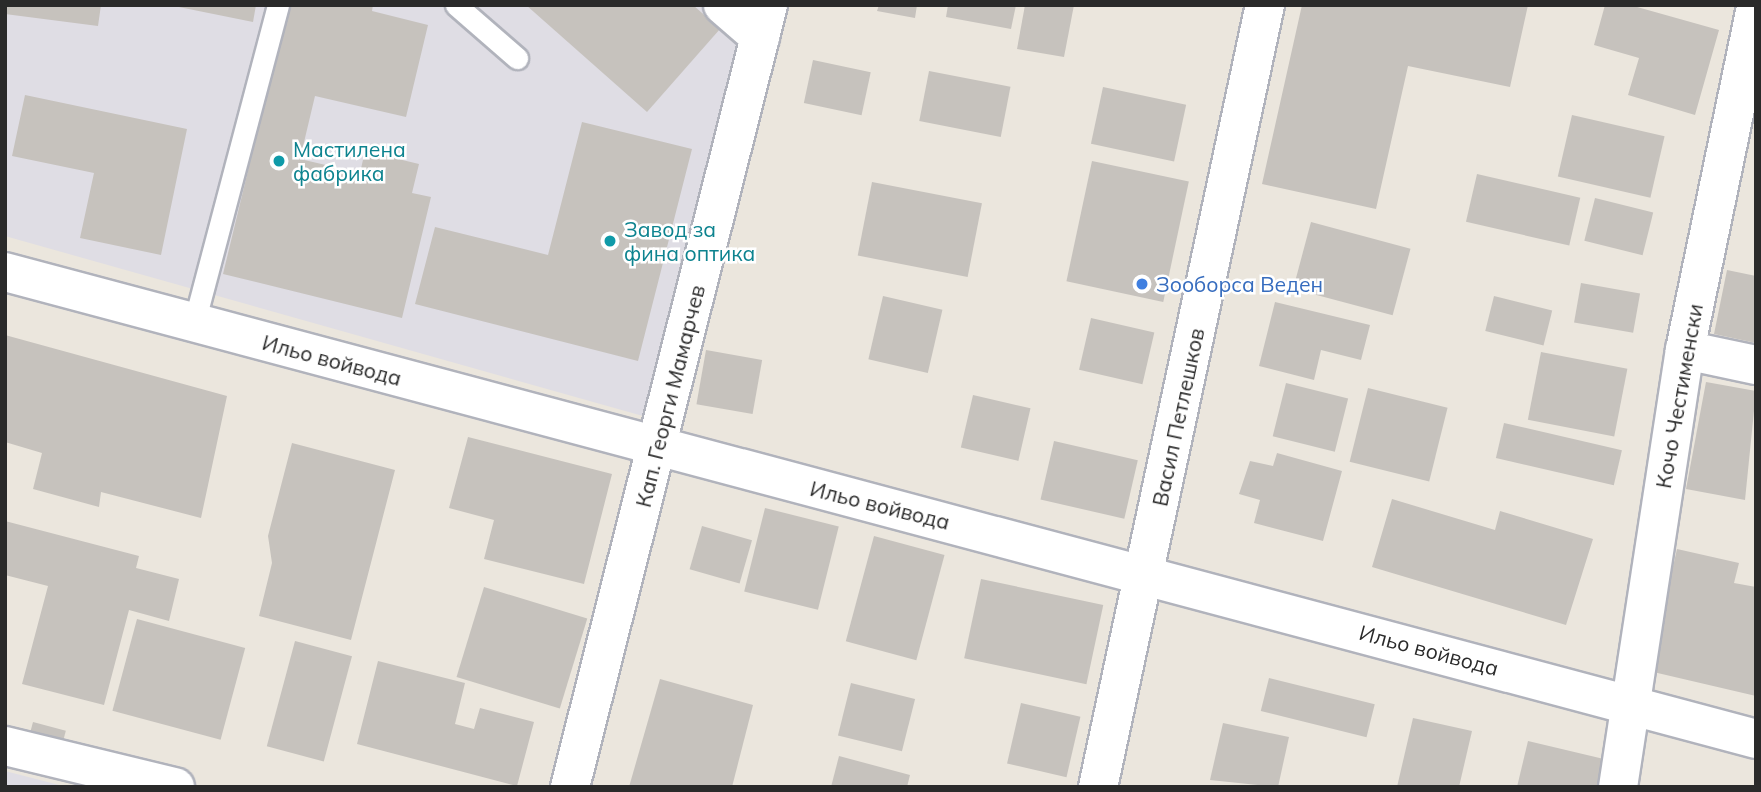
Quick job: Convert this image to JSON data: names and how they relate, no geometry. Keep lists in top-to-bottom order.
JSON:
{
  "streets": {
    "street": [
      "Ильо войвода",
      "Кап. Георги Мамарчев",
      "Кочо Честименски",
      "Васил Петлешков"
    ]
  },
  "crossings": [
    ["Ильо войвода", "Кап. Георги Мамарчев"],
    ["Ильо войвода", "Кочо Честименски"],
    ["Ильо войвода", "Васил Петлешков"]
  ],
  "places": ["Мастилена фабрика", "Завод за фина оптика", "Зооборса Веден"]
}
